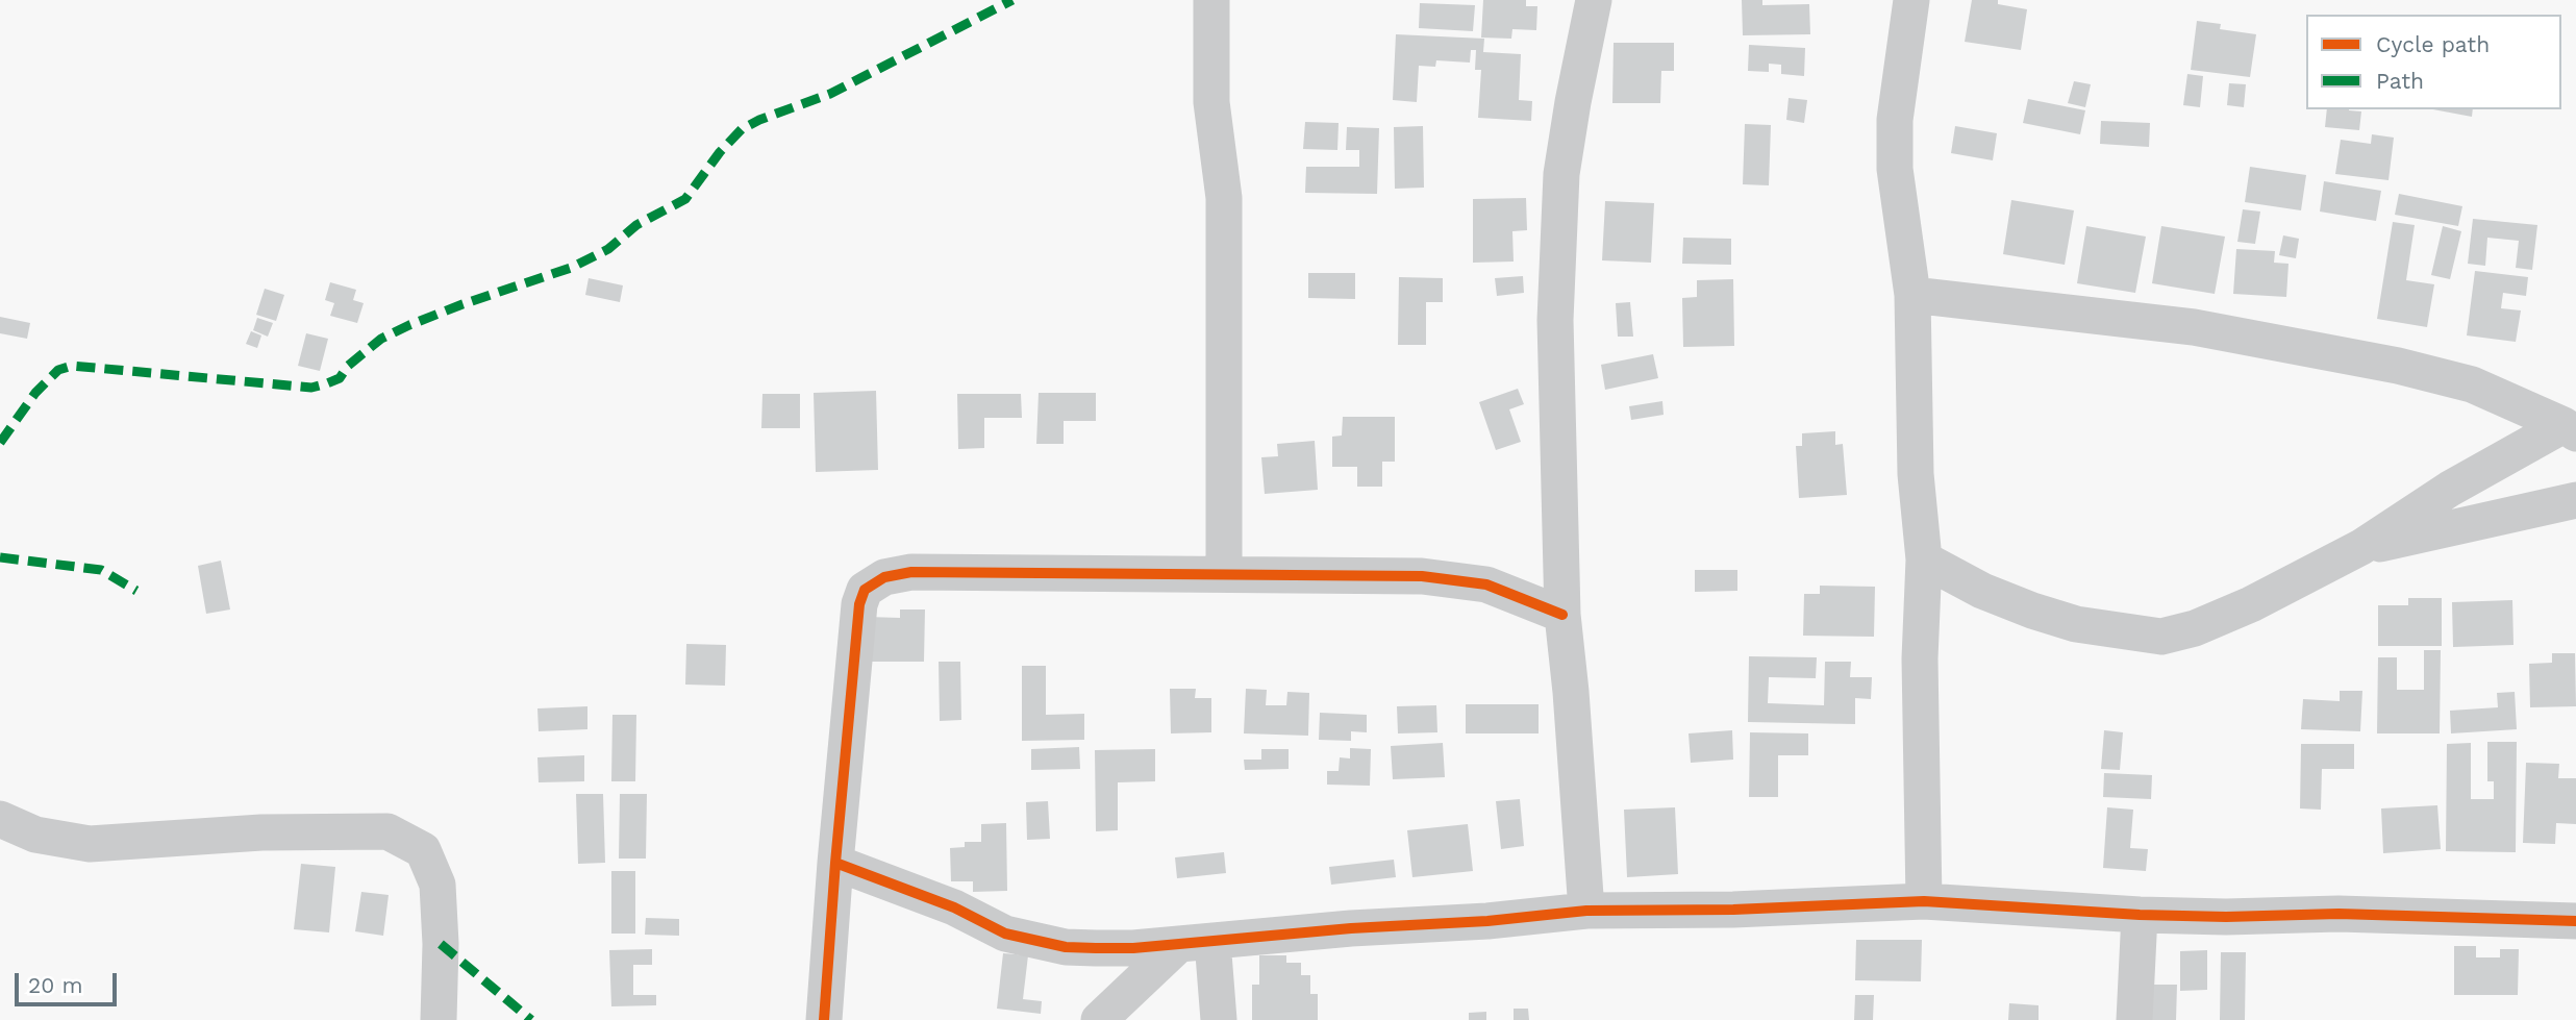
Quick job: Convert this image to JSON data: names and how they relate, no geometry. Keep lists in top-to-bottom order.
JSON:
{
  "legend": ["Cycle path", "Path"],
  "scale_bar": "20 m"
}
